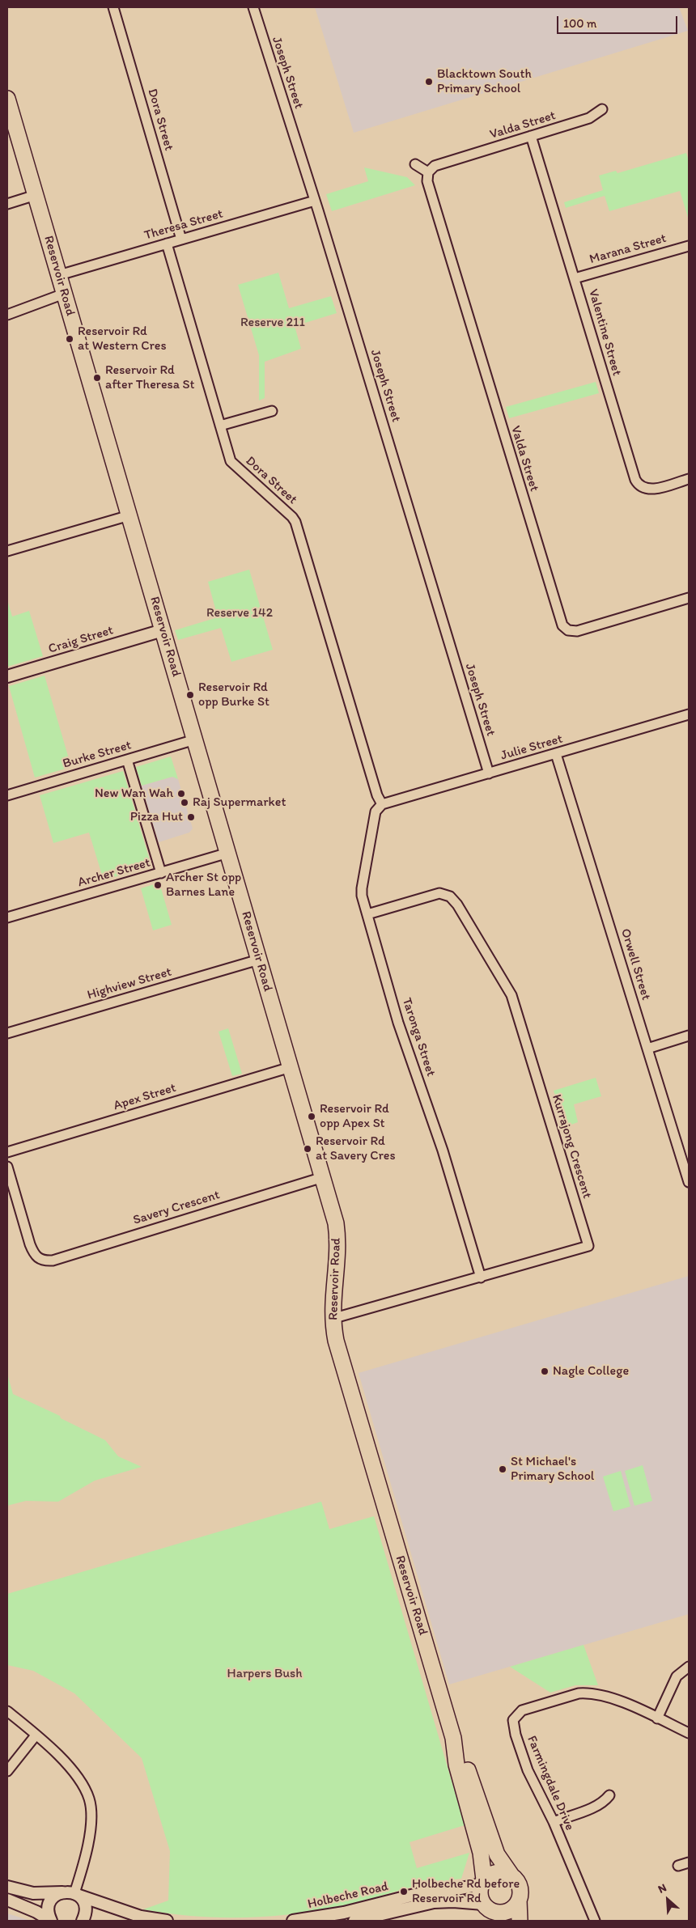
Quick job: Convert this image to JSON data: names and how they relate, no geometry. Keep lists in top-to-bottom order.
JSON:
{
  "streets": {
    "main road": ["Reservoir Road"],
    "street": [
      "Joseph Street",
      "Dora Street",
      "Valda Street",
      "Theresa Street",
      "Marana Street",
      "Valentine Street",
      "Craig Street",
      "Julie Street",
      "Burke Street",
      "Archer Street",
      "Orwell Street",
      "Highview Street",
      "Taronga Street",
      "Apex Street",
      "Kurrajong Crescent",
      "Savery Crescent",
      "Farmingdale Drive",
      "Holbeche Road"
    ]
  },
  "crossings": [
    ["Joseph Street", "Theresa Street"],
    ["Joseph Street", "Julie Street"],
    ["Dora Street", "Theresa Street"],
    ["Dora Street", "Julie Street"],
    ["Dora Street", "Taronga Street"],
    ["Valda Street", "Valentine Street"],
    ["Theresa Street", "Reservoir Road"],
    ["Marana Street", "Valentine Street"],
    ["Reservoir Road", "Craig Street"],
    ["Reservoir Road", "Burke Street"],
    ["Reservoir Road", "Archer Street"],
    ["Reservoir Road", "Highview Street"],
    ["Reservoir Road", "Apex Street"],
    ["Reservoir Road", "Kurrajong Crescent"],
    ["Reservoir Road", "Savery Crescent"],
    ["Reservoir Road", "Holbeche Road"],
    ["Julie Street", "Orwell Street"],
    ["Julie Street", "Taronga Street"],
    ["Taronga Street", "Kurrajong Crescent"]
  ],
  "parks": ["Reserve 211", "Reserve 142", "Harpers Bush"],
  "places": [
    "Blacktown South Primary School",
    "Reservoir Rd at Western Cres",
    "Reservoir Rd after Theresa St",
    "Reservoir Rd opp Burke St",
    "New Wan Wah",
    "Raj Supermarket",
    "Pizza Hut",
    "Archer St opp Barnes Lane",
    "Reservoir Rd opp Apex St",
    "Reservoir Rd at Savery Cres",
    "Nagle College",
    "St Michael's Primary School",
    "Holbeche Rd before Reservoir Rd"
  ],
  "scale_bar": "100 m",
  "north": "top left"
}
